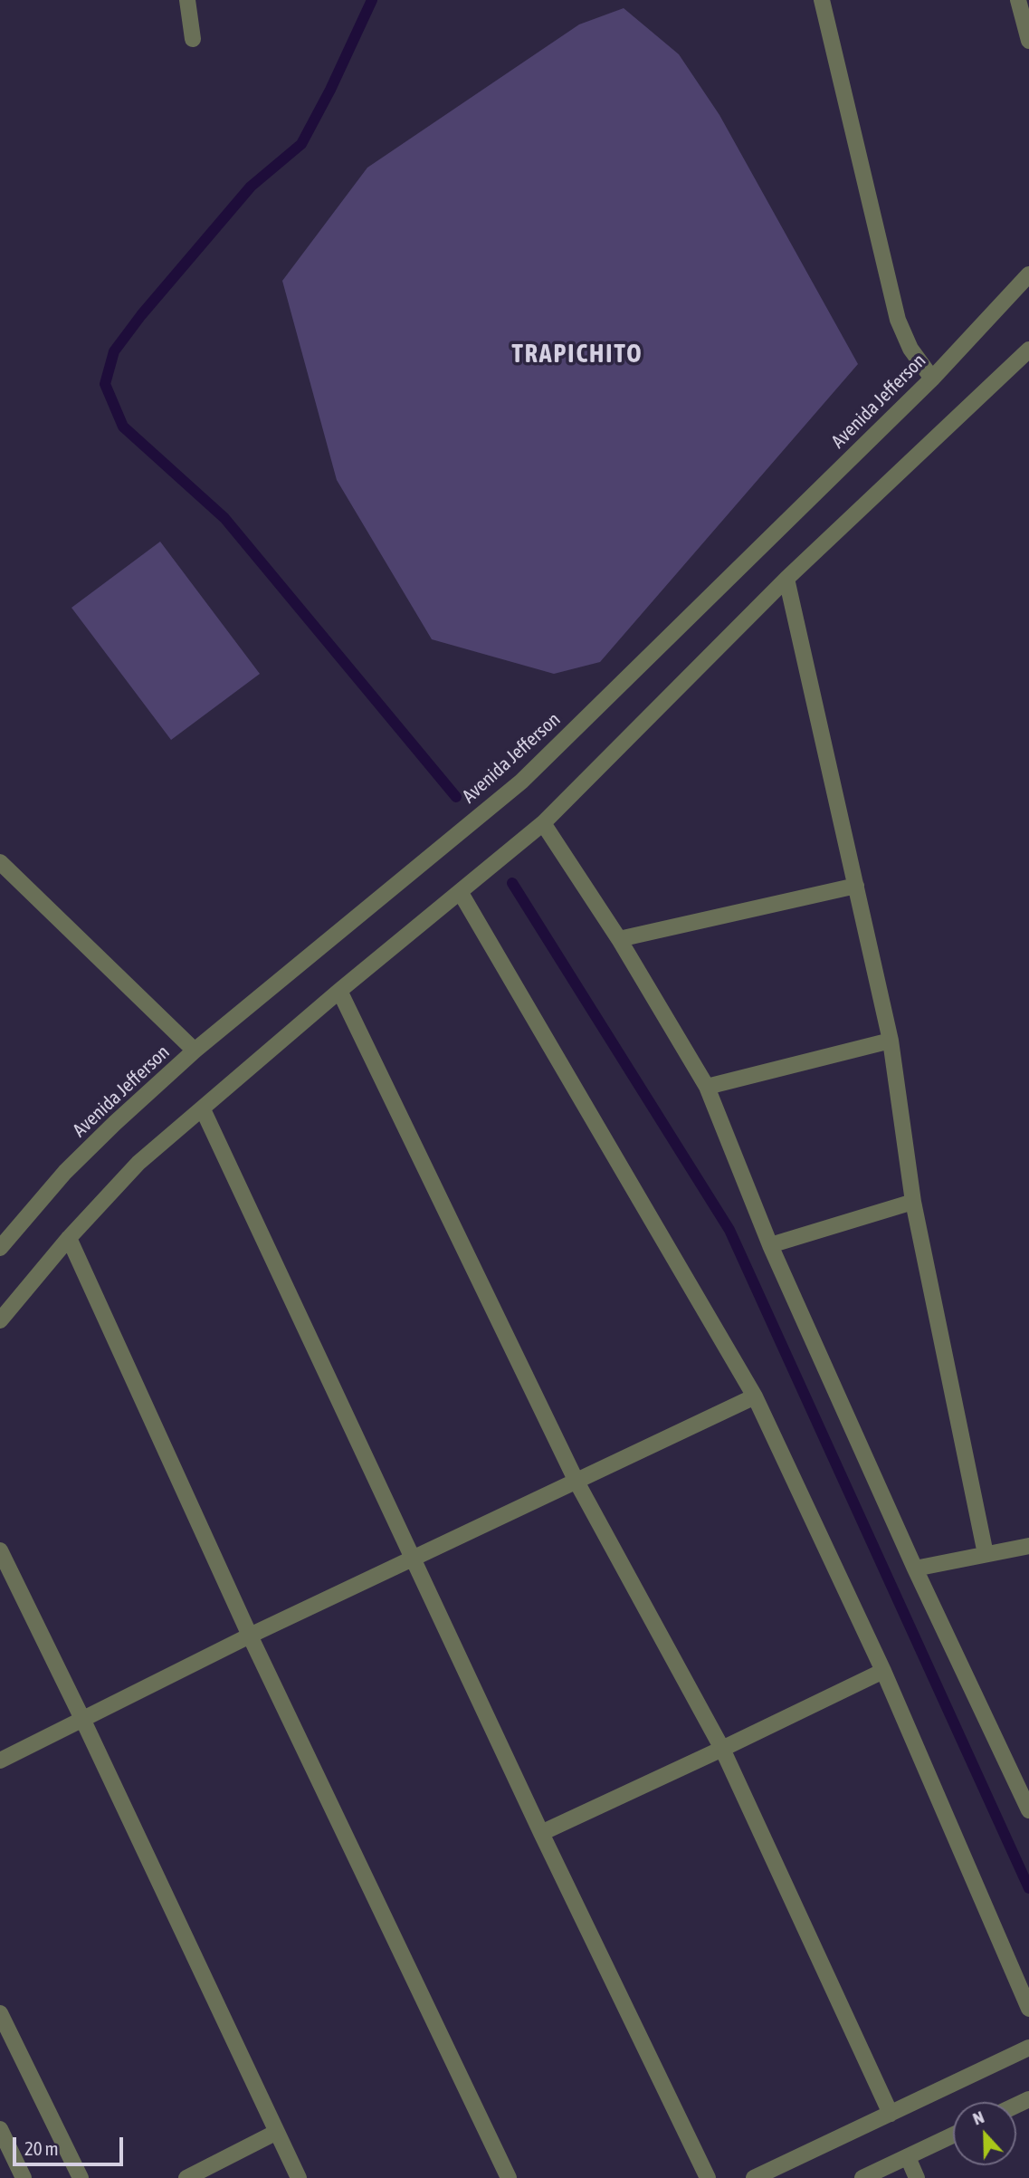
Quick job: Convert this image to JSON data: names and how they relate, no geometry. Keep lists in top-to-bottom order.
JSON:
{
  "streets": {
    "street": ["Avenida Jefferson"]
  },
  "districts": ["TRAPICHITO"],
  "scale_bar": "20 m",
  "north": "top"
}
